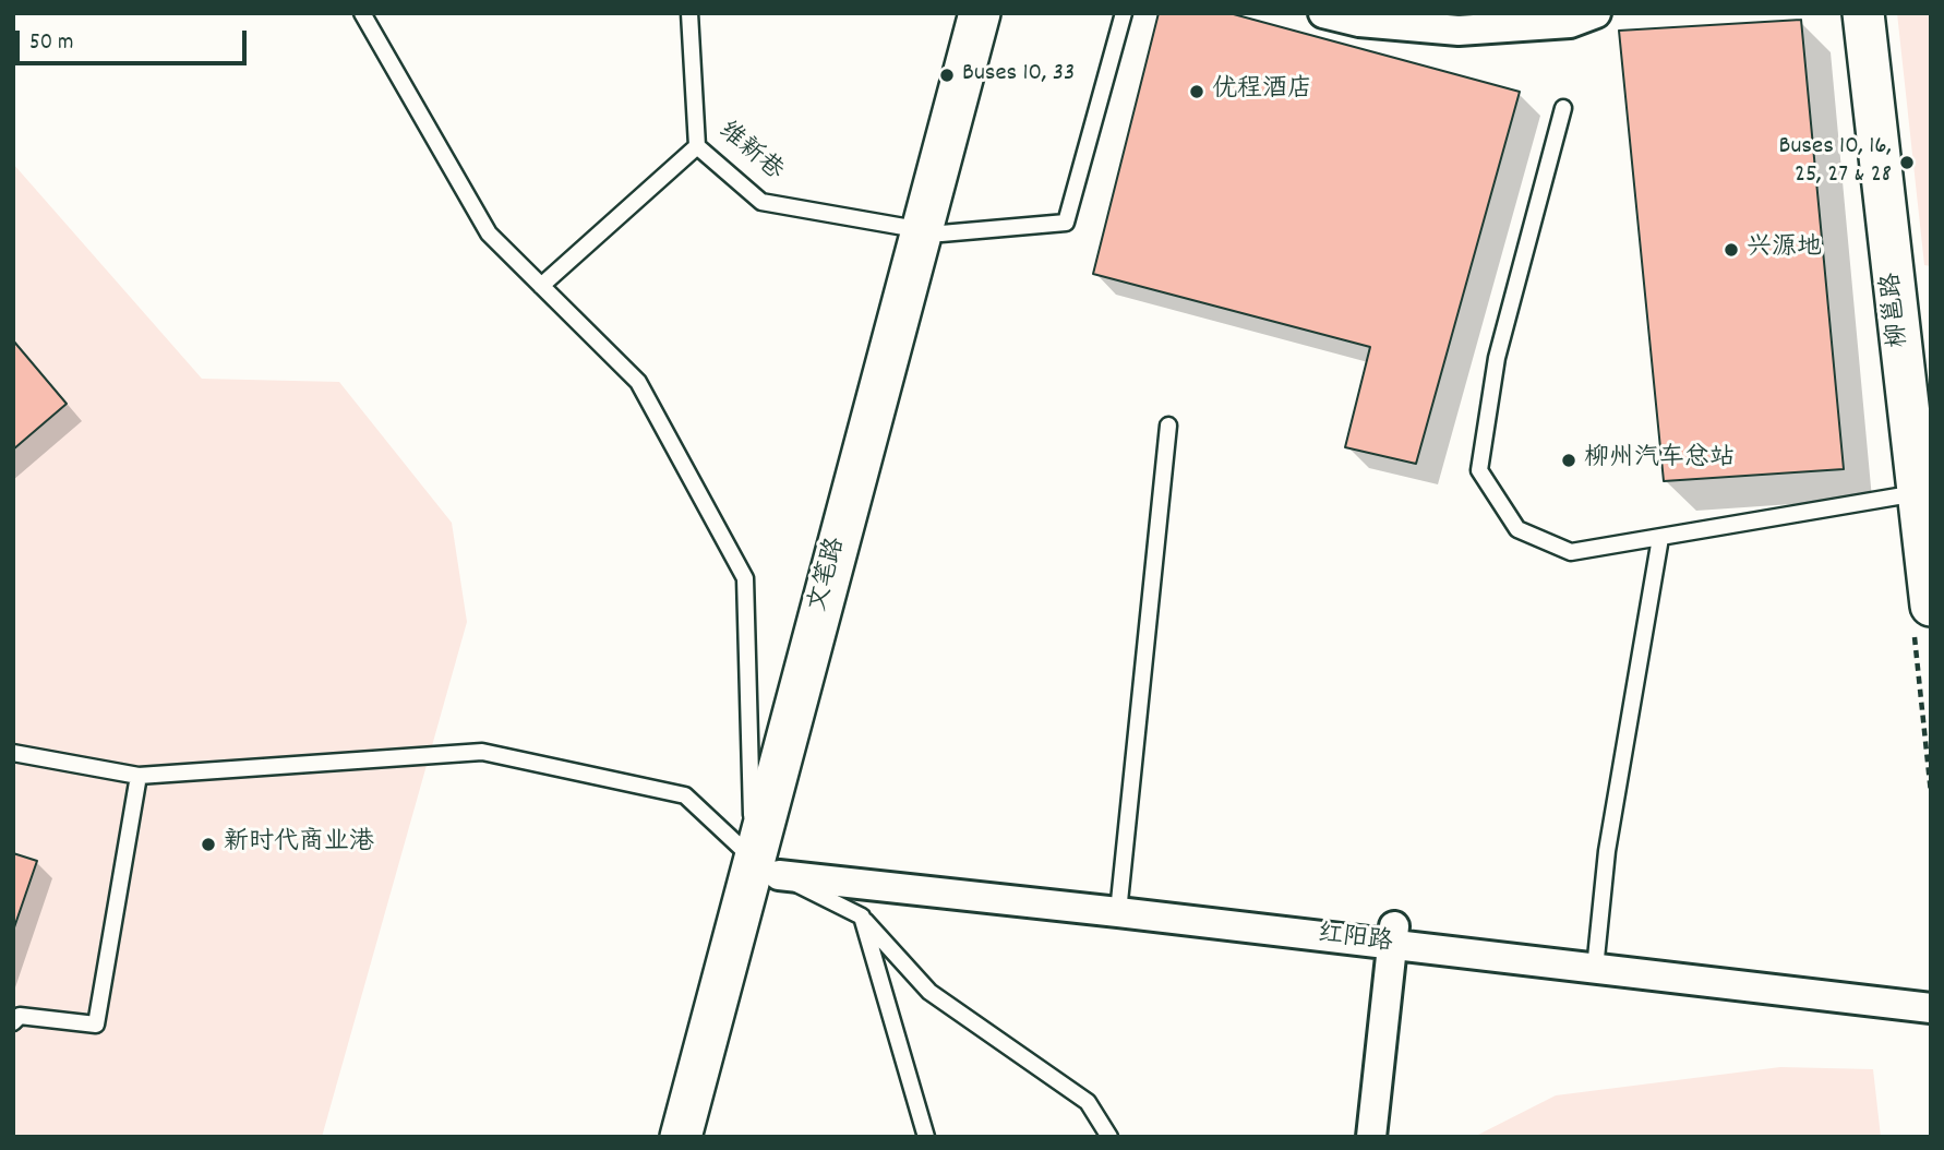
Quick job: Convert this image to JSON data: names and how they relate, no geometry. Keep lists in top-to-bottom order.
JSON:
{
  "streets": {
    "street": ["柳邕路", "文笔路", "红阳路"],
    "lane": ["维新巷"]
  },
  "crossings": [
    ["维新巷", "文笔路"],
    ["文笔路", "红阳路"]
  ],
  "places": [
    "Buses 10, 33",
    "优程酒店",
    "Buses 10, 16, 25, 27 & 28",
    "兴源地",
    "柳州汽车总站",
    "新时代商业港"
  ],
  "scale_bar": "50 m"
}
